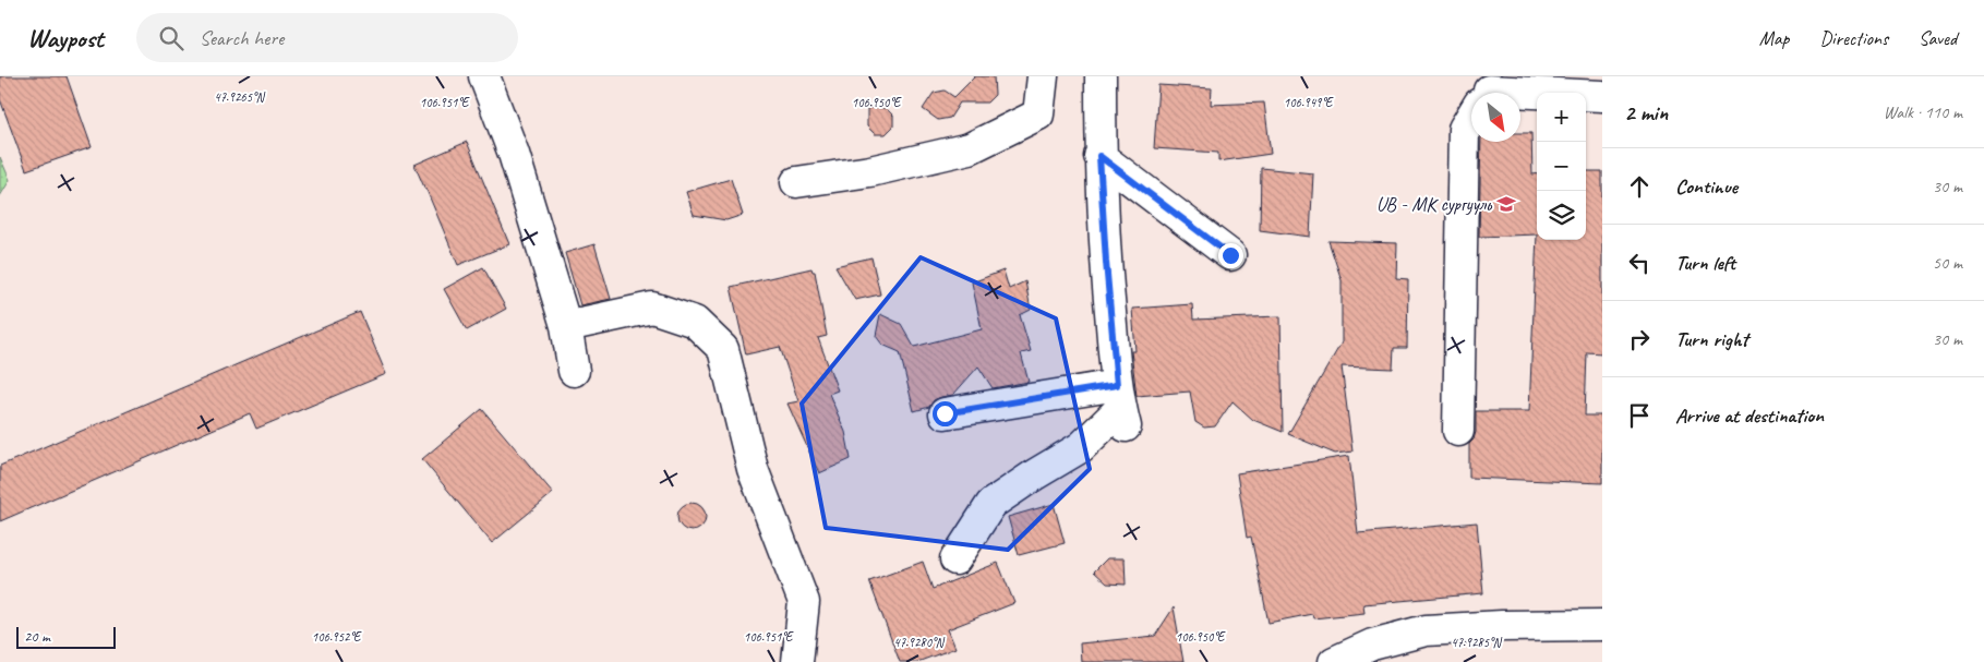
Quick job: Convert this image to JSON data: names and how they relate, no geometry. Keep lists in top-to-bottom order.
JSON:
{
  "places": {
    "school or university": ["UB - MK сургууль"]
  },
  "scale_bar": "20 m",
  "north": "bottom right",
  "page": {
    "header": "Waypost",
    "search": "Search here",
    "nav": ["Map", "Directions", "Saved"],
    "heading": ["2 min", "Walk · 110 m"],
    "map_buttons": ["+", "−"],
    "list": [
      ["Continue", "30 m"],
      ["Turn left", "50 m"],
      ["Turn right", "30 m"],
      "Arrive at destination"
    ],
    "scale": "20 m"
  },
  "coordinates": [
    "47.9265°N",
    "106.951°E",
    "106.950°E",
    "106.949°E",
    "106.952°E",
    "47.9280°N",
    "47.9285°N"
  ]
}
